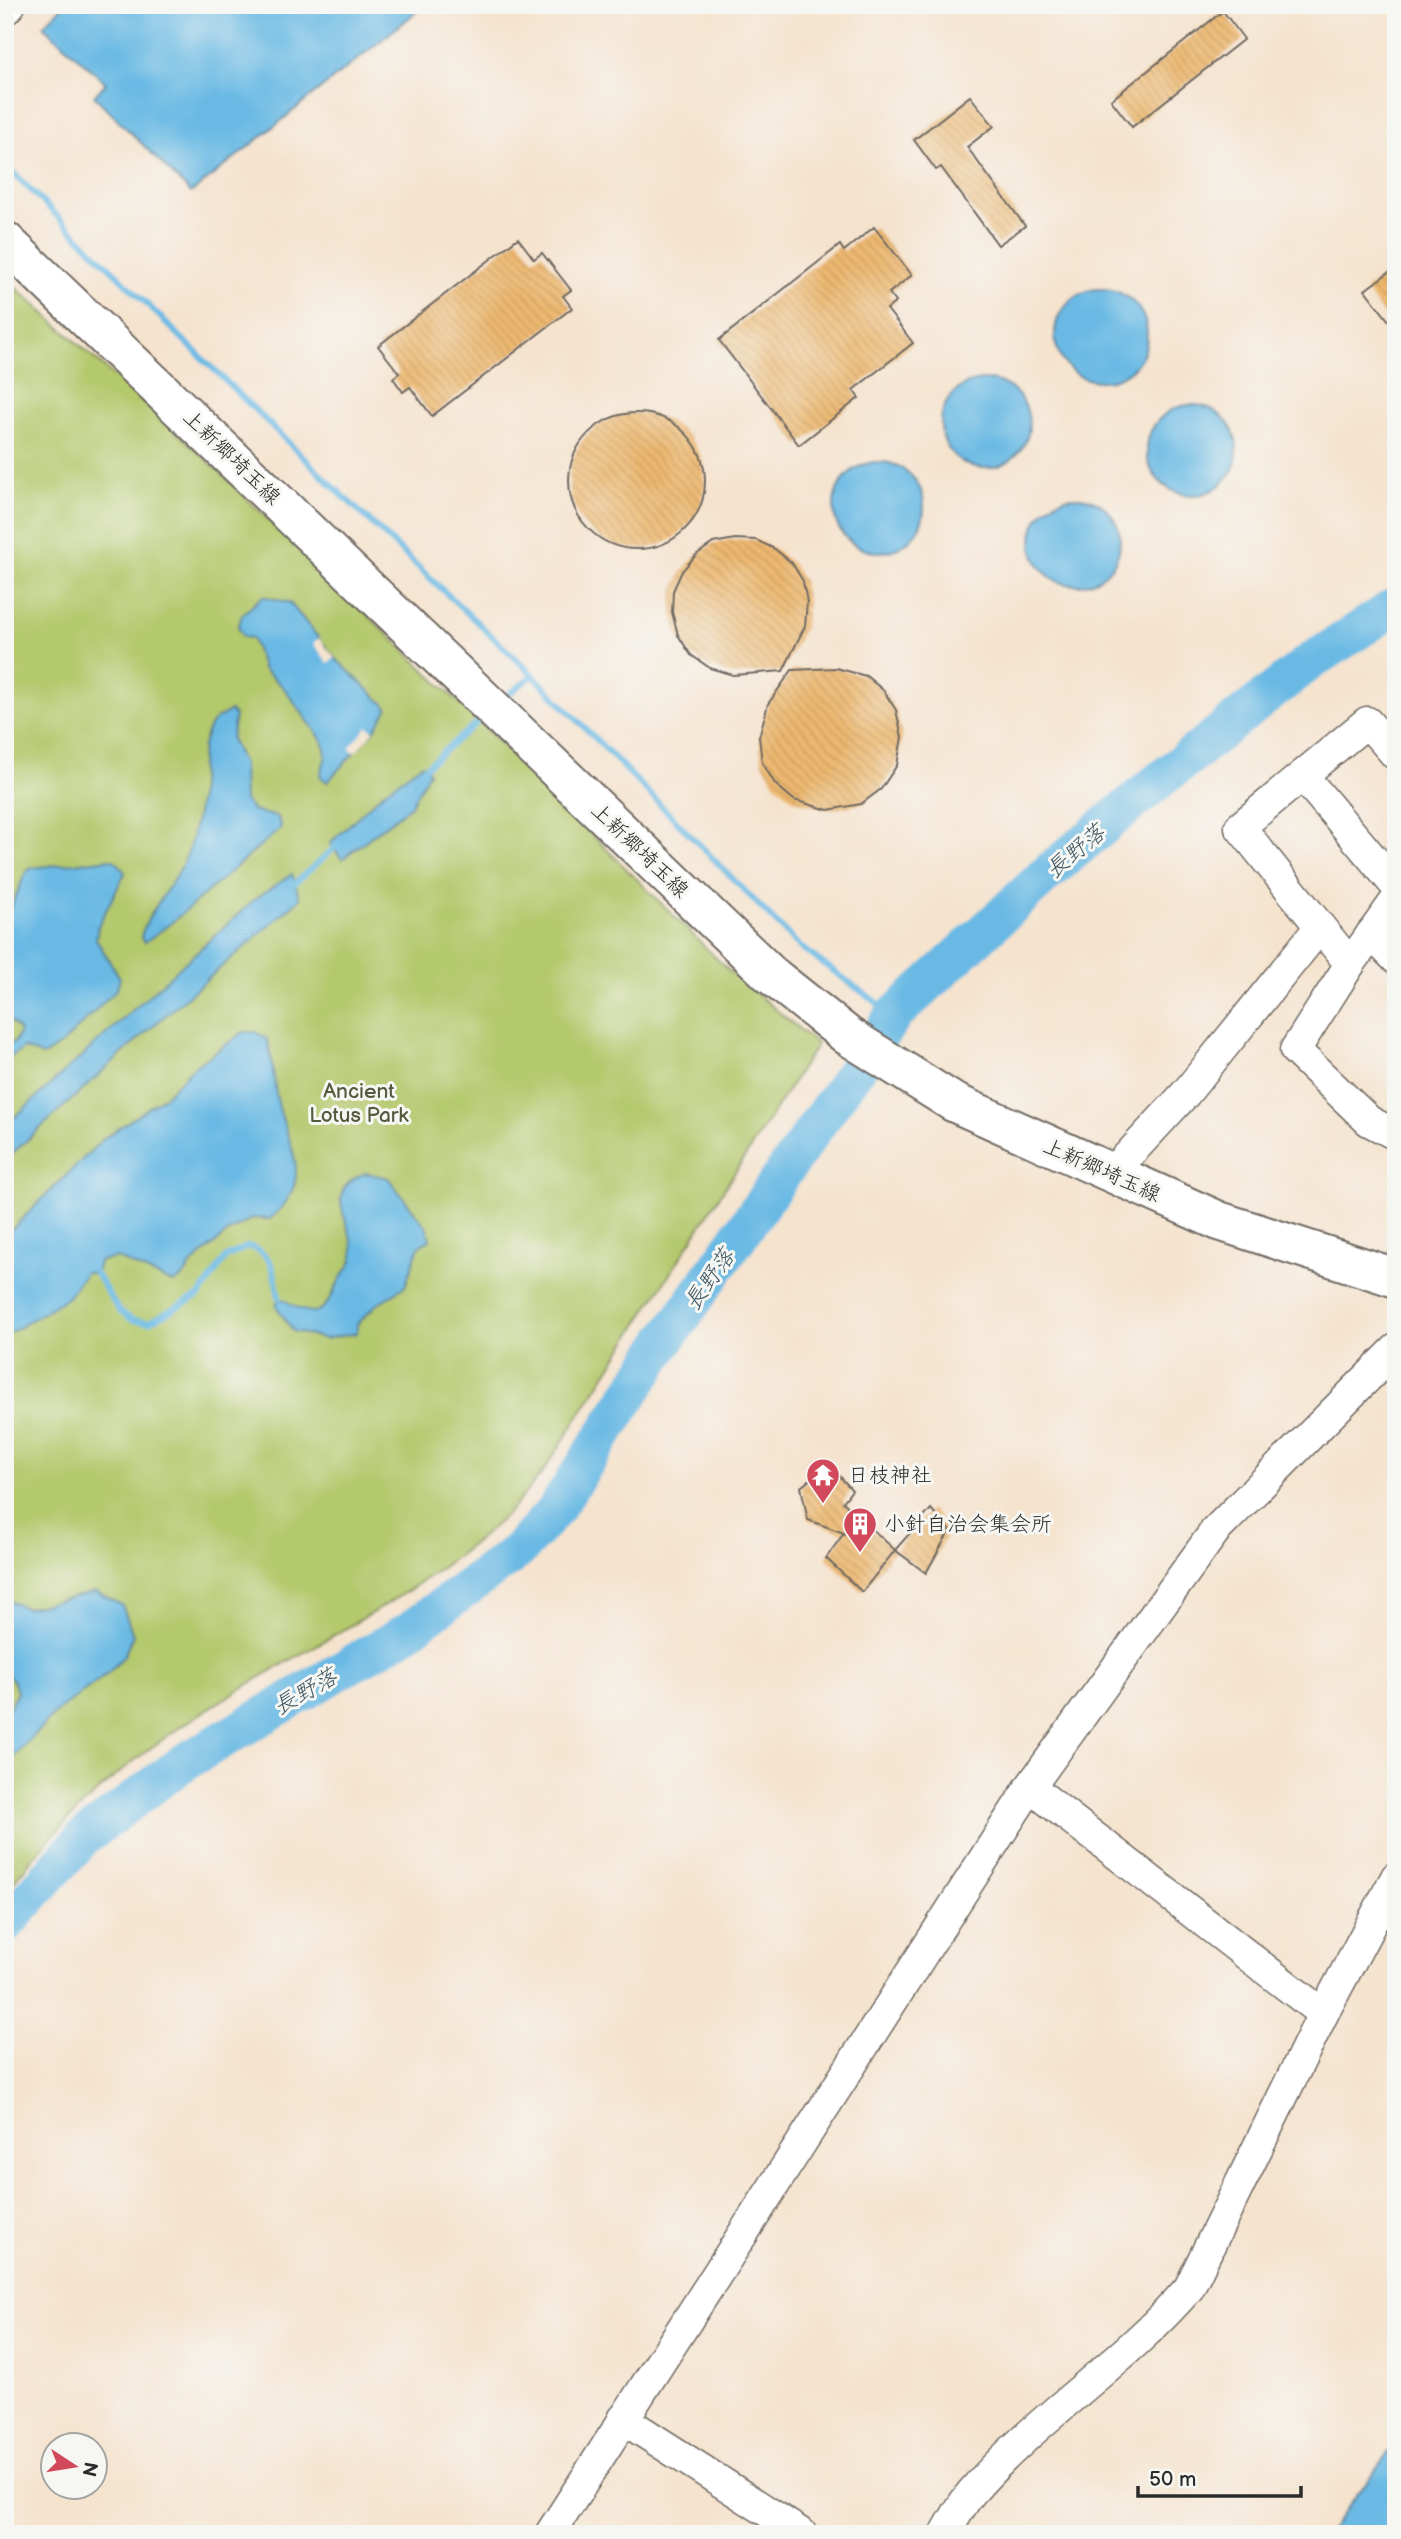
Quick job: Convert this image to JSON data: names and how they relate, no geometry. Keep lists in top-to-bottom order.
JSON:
{
  "streets": {
    "main road": ["上新郷埼玉線"]
  },
  "water": ["長野落"],
  "parks": ["Ancient Lotus Park"],
  "places": {
    "temple": ["日枝神社"],
    "building": ["小針自治会集会所"]
  },
  "scale_bar": "50 m",
  "north": "right"
}
